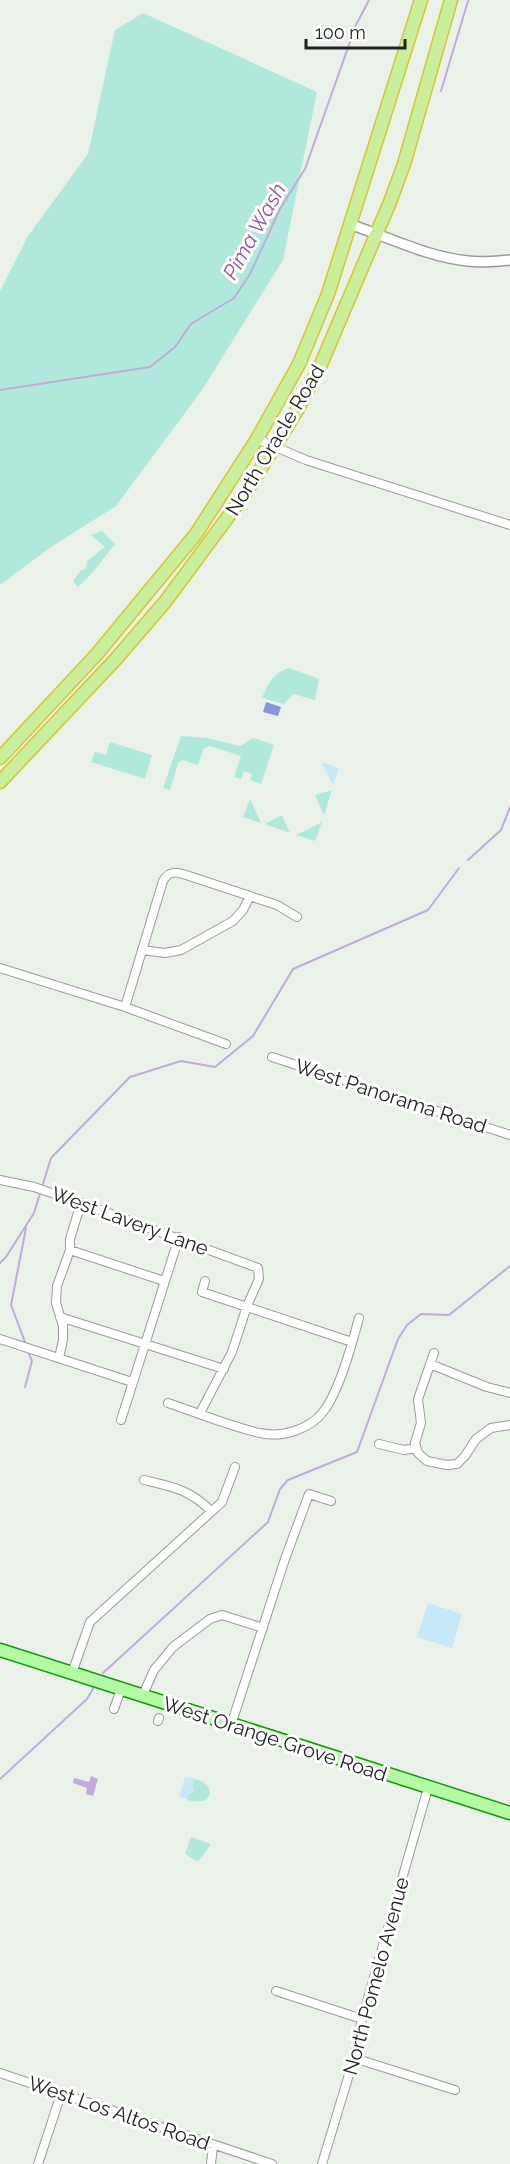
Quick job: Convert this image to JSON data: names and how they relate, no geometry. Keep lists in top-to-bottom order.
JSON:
{
  "streets": {
    "highway": ["North Oracle Road"],
    "main road": ["West Orange Grove Road"],
    "street": [
      "West Panorama Road",
      "West Lavery Lane",
      "North Pomelo Avenue",
      "West Los Altos Road"
    ]
  },
  "crossings": [
    ["West Orange Grove Road", "North Pomelo Avenue"]
  ],
  "water": ["Pima Wash"],
  "scale_bar": "100 m"
}
